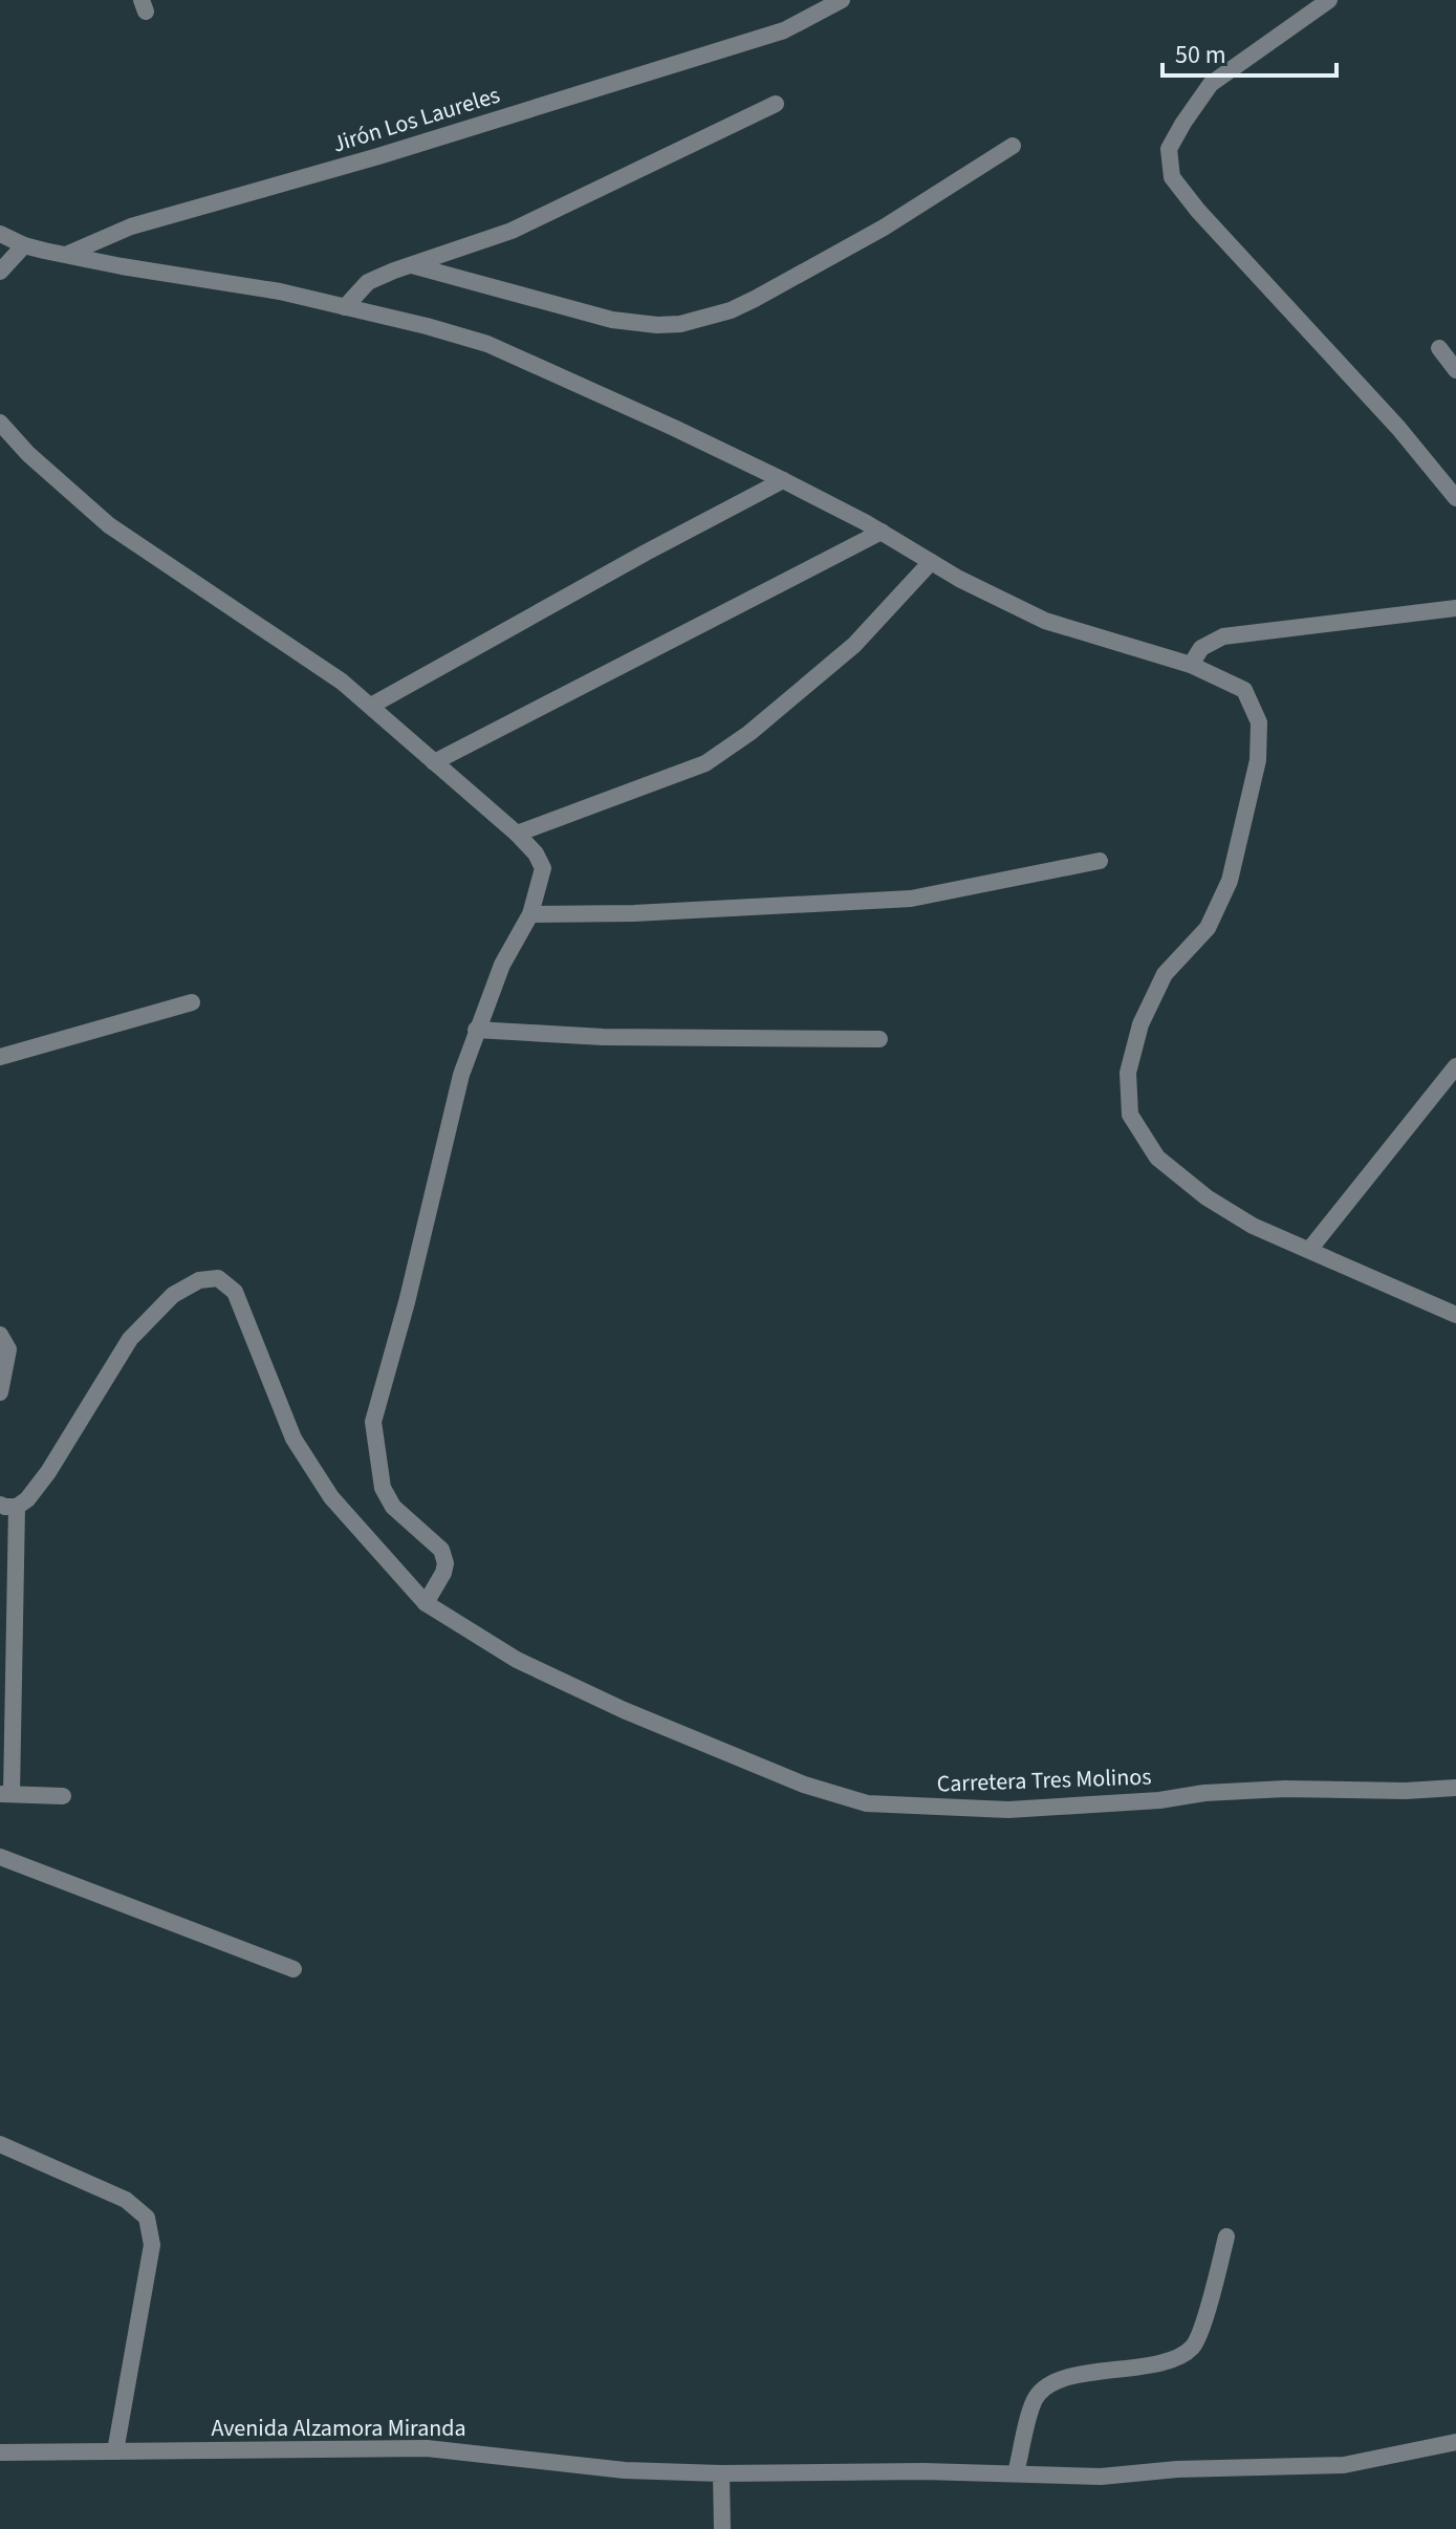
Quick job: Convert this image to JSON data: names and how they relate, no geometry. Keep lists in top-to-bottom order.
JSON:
{
  "streets": {
    "street": ["Jirón Los Laureles", "Carretera Tres Molinos", "Avenida Alzamora Miranda"]
  },
  "scale_bar": "50 m"
}
